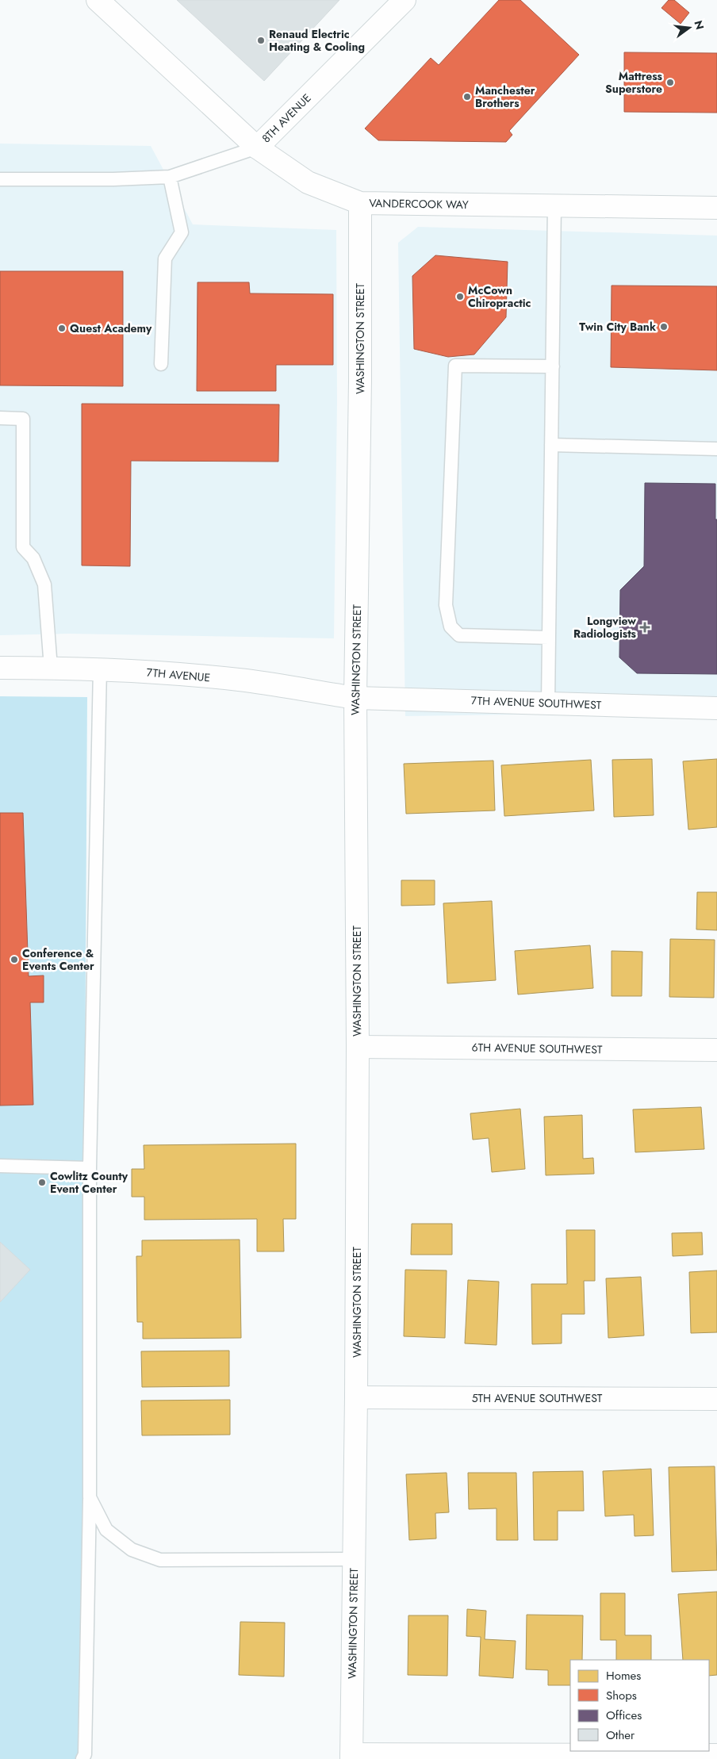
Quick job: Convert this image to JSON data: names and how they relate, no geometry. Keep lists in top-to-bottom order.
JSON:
{
  "streets": {
    "street": [
      "8TH AVENUE",
      "VANDERCOOK WAY",
      "WASHINGTON STREET",
      "7TH AVENUE",
      "7TH AVENUE SOUTHWEST",
      "6TH AVENUE SOUTHWEST",
      "5TH AVENUE SOUTHWEST"
    ]
  },
  "crossings": [
    ["8TH AVENUE", "VANDERCOOK WAY"],
    ["VANDERCOOK WAY", "WASHINGTON STREET"],
    ["WASHINGTON STREET", "7TH AVENUE"],
    ["WASHINGTON STREET", "7TH AVENUE SOUTHWEST"],
    ["WASHINGTON STREET", "6TH AVENUE SOUTHWEST"],
    ["WASHINGTON STREET", "5TH AVENUE SOUTHWEST"],
    ["7TH AVENUE", "7TH AVENUE SOUTHWEST"]
  ],
  "places": {
    "other": [
      "Renaud Electric Heating & Cooling",
      "Mattress Superstore",
      "Manchester Brothers",
      "McCown Chiropractic",
      "Twin City Bank",
      "Quest Academy",
      "Conference & Events Center",
      "Cowlitz County Event Center"
    ],
    "health": ["Longview Radiologists"]
  },
  "legend": [
    "Homes",
    "Shops",
    "Offices",
    "Other"
  ],
  "north": "right"
}
